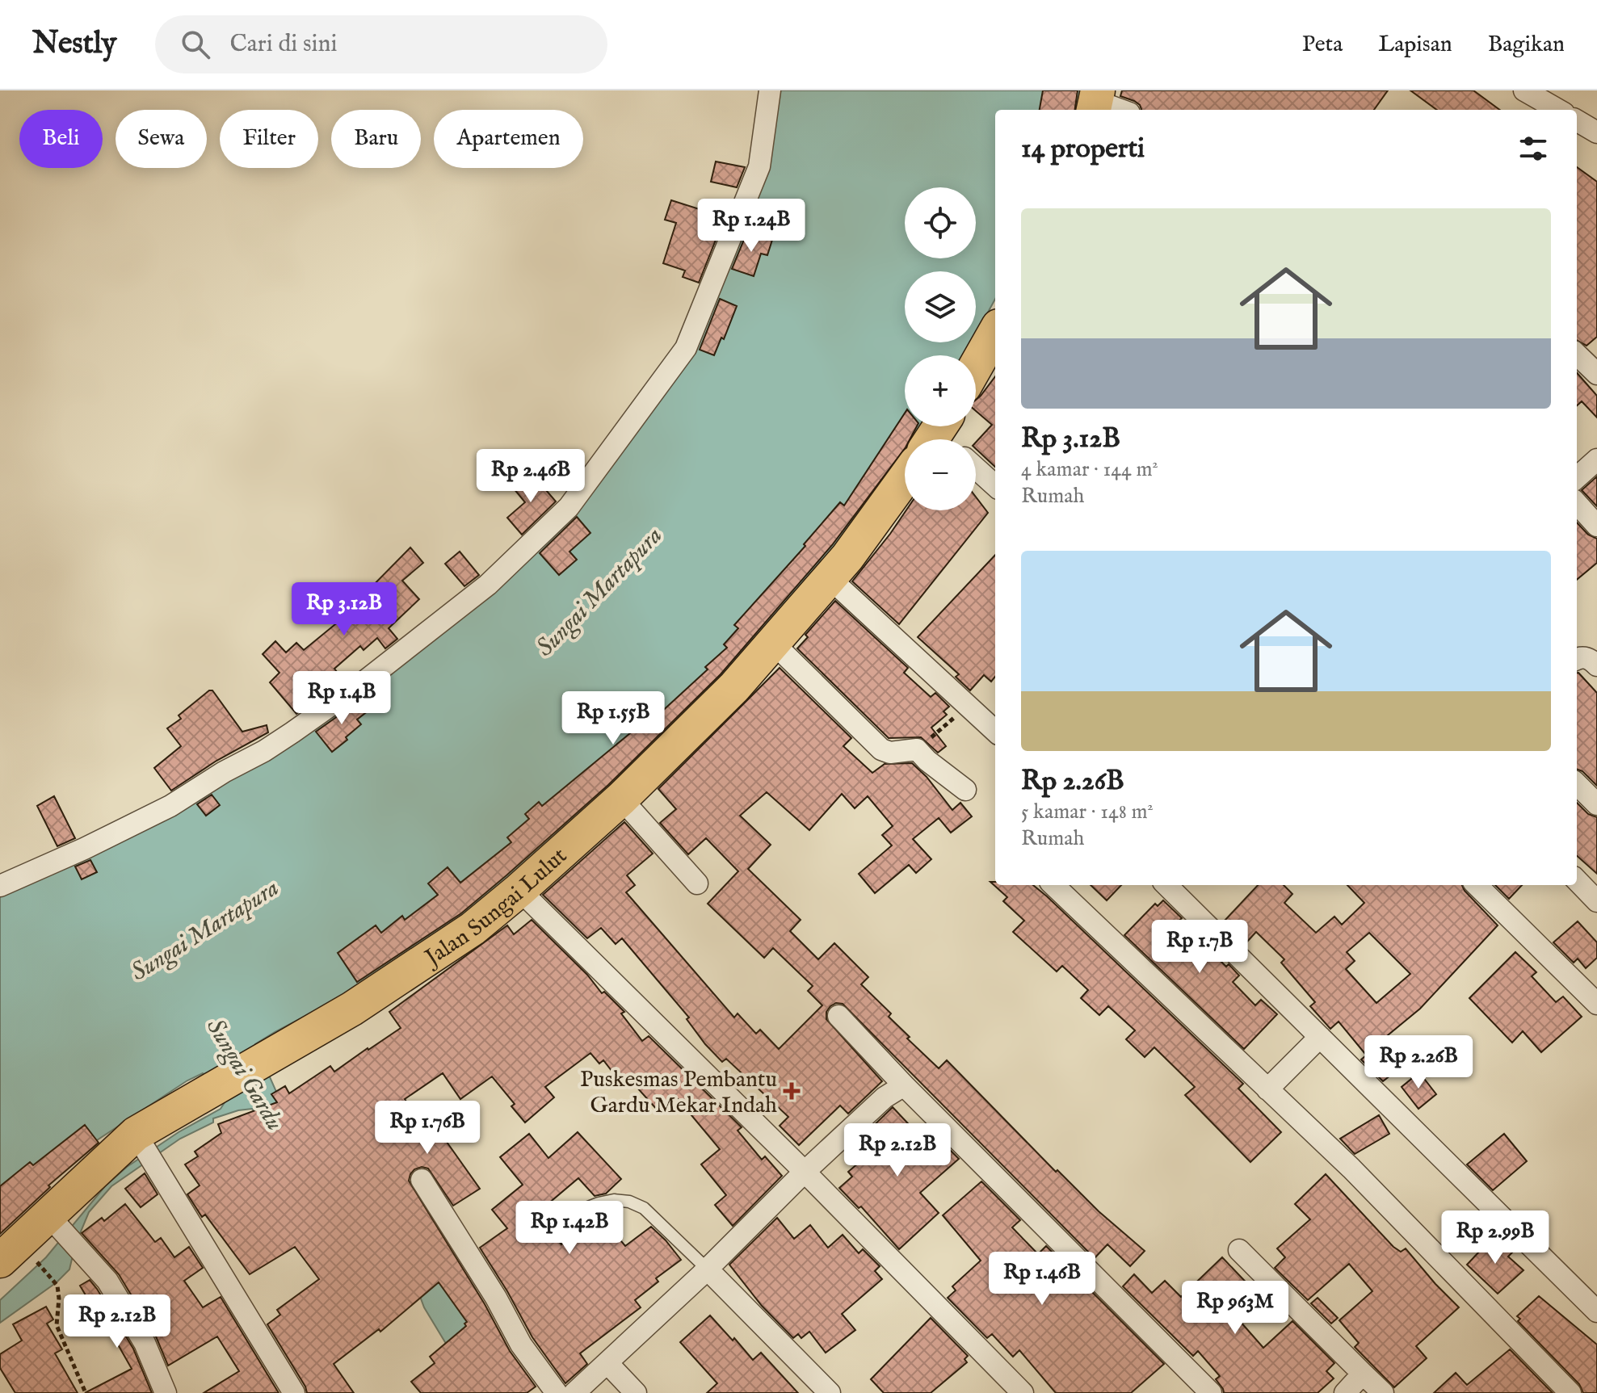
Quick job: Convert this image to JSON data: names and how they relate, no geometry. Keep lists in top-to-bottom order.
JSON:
{
  "streets": {
    "main road": ["Jalan Sungai Lulut"]
  },
  "water": ["Sungai Martapura", "Sungai Gardu"],
  "places": {
    "health": ["Puskesmas Pembantu Gardu Mekar Indah"]
  },
  "page": {
    "header": "Nestly",
    "search": "Cari di sini",
    "nav": ["Peta", "Lapisan", "Bagikan"],
    "chip": [
      "Beli",
      "Sewa",
      "Filter",
      "Baru",
      "Apartemen"
    ],
    "heading": "14 properti",
    "map_buttons": ["+", "−"],
    "list": [
      {
        "name": "Rp 3.12B",
        "note": "4 kamar · 144 m² · Rumah"
      },
      {
        "name": "Rp 2.26B",
        "note": "5 kamar · 148 m² · Rumah"
      }
    ],
    "price": [
      "Rp 1.24B",
      "Rp 2.46B",
      "Rp 3.12B",
      "Rp 1.4B",
      "Rp 1.55B",
      "Rp 1.7B",
      "Rp 2.26B",
      "Rp 1.76B",
      "Rp 2.12B",
      "Rp 1.42B",
      "Rp 2.99B",
      "Rp 1.46B",
      "Rp 963M",
      "Rp 2.12B"
    ]
  }
}
